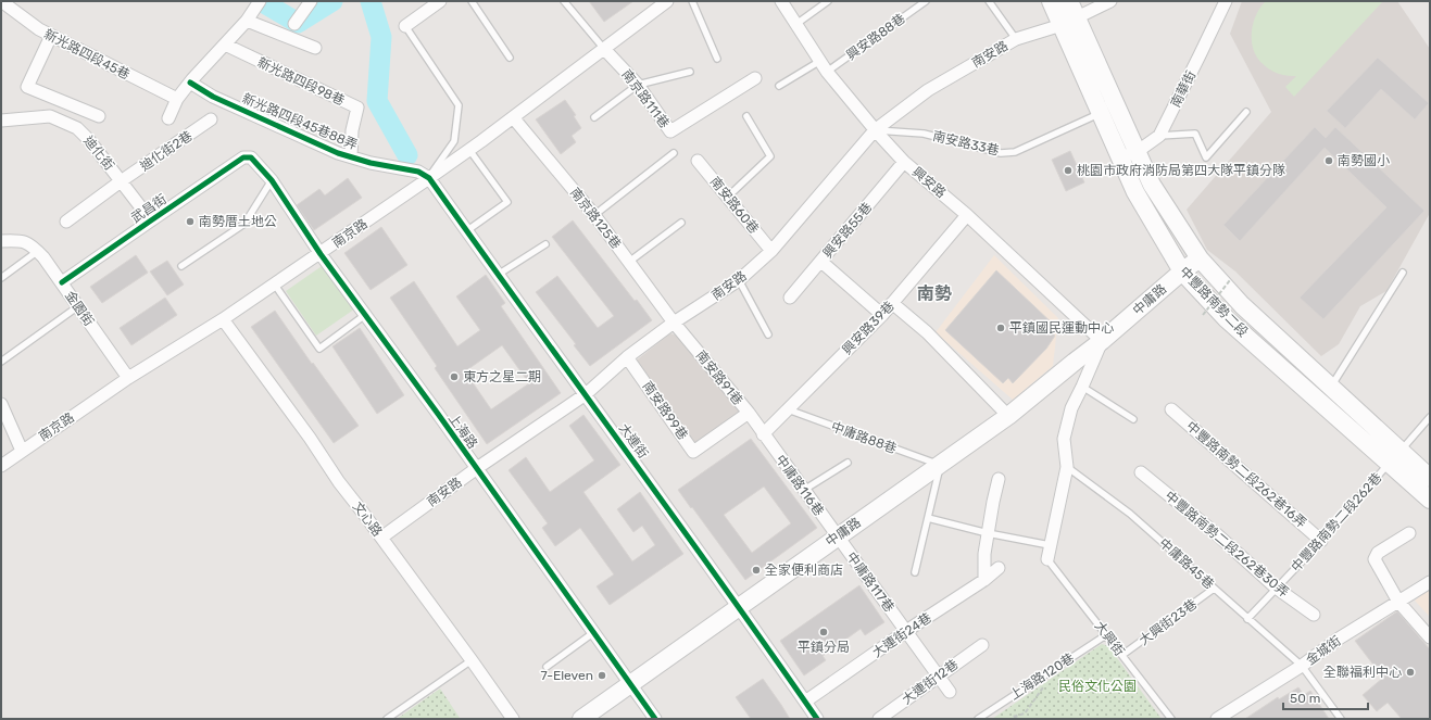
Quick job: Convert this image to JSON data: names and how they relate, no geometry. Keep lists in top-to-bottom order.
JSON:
{
  "streets": {
    "main road": ["中庸路", "中豐路南勢二段"],
    "street": [
      "新光路四段45巷",
      "南安路",
      "新光路四段98巷",
      "南華街",
      "南京路111巷",
      "新光路四段45巷88弄",
      "迪化街2巷",
      "迪化街",
      "興安路",
      "南安路60巷",
      "武昌街",
      "南京路125巷",
      "興安路55巷",
      "南京路",
      "金園街",
      "興安路39巷",
      "南安路91巷",
      "南安路99巷",
      "上海路",
      "大連街",
      "中豐路南勢二段262巷16弄",
      "中庸路116巷",
      "文心路",
      "中豐路南勢二段262巷30弄",
      "中庸路117巷",
      "大連街24巷",
      "金城街",
      "大連街12巷"
    ],
    "lane": [
      "興安路88巷",
      "南安路33巷",
      "中庸路88巷",
      "中豐路南勢二段262巷",
      "中庸路45巷",
      "大興街23巷",
      "大興街",
      "上海路120巷"
    ]
  },
  "crossings": [
    ["興安路88巷", "興安路"],
    ["南安路", "南安路33巷"],
    ["南安路", "興安路"],
    ["南安路", "南安路60巷"],
    ["南安路", "南京路125巷"],
    ["南安路", "中豐路南勢二段"],
    ["南安路", "南安路91巷"],
    ["南安路", "南安路99巷"],
    ["南安路", "上海路"],
    ["南安路", "大連街"],
    ["南安路", "文心路"],
    ["新光路四段98巷", "新光路四段45巷88弄"],
    ["南華街", "中豐路南勢二段"],
    ["南京路111巷", "南京路"],
    ["新光路四段45巷88弄", "南京路"],
    ["新光路四段45巷88弄", "大連街"],
    ["南安路33巷", "興安路"],
    ["南安路33巷", "中豐路南勢二段"],
    ["迪化街2巷", "迪化街"],
    ["迪化街", "武昌街"],
    ["興安路", "興安路55巷"],
    ["興安路", "中庸路"],
    ["興安路", "興安路39巷"],
    ["武昌街", "金園街"],
    ["武昌街", "上海路"],
    ["南京路125巷", "南京路"],
    ["南京路125巷", "南安路91巷"],
    ["南京路", "金園街"],
    ["南京路", "上海路"],
    ["南京路", "大連街"],
    ["南京路", "文心路"],
    ["中庸路", "中豐路南勢二段"],
    ["中庸路", "上海路"],
    ["中庸路", "中庸路88巷"],
    ["中庸路", "大連街"],
    ["中庸路", "中庸路116巷"],
    ["中庸路", "中庸路45巷"],
    ["中庸路", "中庸路117巷"],
    ["中庸路", "大興街"],
    ["中豐路南勢二段", "中豐路南勢二段262巷"],
    ["興安路39巷", "南安路91巷"],
    ["興安路39巷", "中庸路88巷"],
    ["興安路39巷", "中庸路116巷"],
    ["南安路91巷", "南安路99巷"],
    ["南安路91巷", "中庸路116巷"],
    ["大連街", "大連街24巷"],
    ["中豐路南勢二段262巷16弄", "中豐路南勢二段262巷"],
    ["中庸路116巷", "中庸路117巷"],
    ["中豐路南勢二段262巷", "中豐路南勢二段262巷30弄"],
    ["中豐路南勢二段262巷", "中庸路45巷"],
    ["中庸路45巷", "大興街23巷"],
    ["中庸路45巷", "金城街"],
    ["中庸路117巷", "大連街24巷"],
    ["中庸路117巷", "大連街12巷"],
    ["大興街23巷", "大興街"],
    ["大興街", "上海路120巷"]
  ],
  "districts": ["南勢"],
  "parks": ["民俗文化公園"],
  "places": [
    "南勢國小",
    "桃園市政府消防局第四大隊平鎮分隊",
    "南勢厝土地公",
    "平鎮國民運動中心",
    "東方之星二期",
    "全家便利商店",
    "平鎮分局",
    "全聯福利中心",
    "7-Eleven"
  ],
  "scale_bar": "50 m"
}
